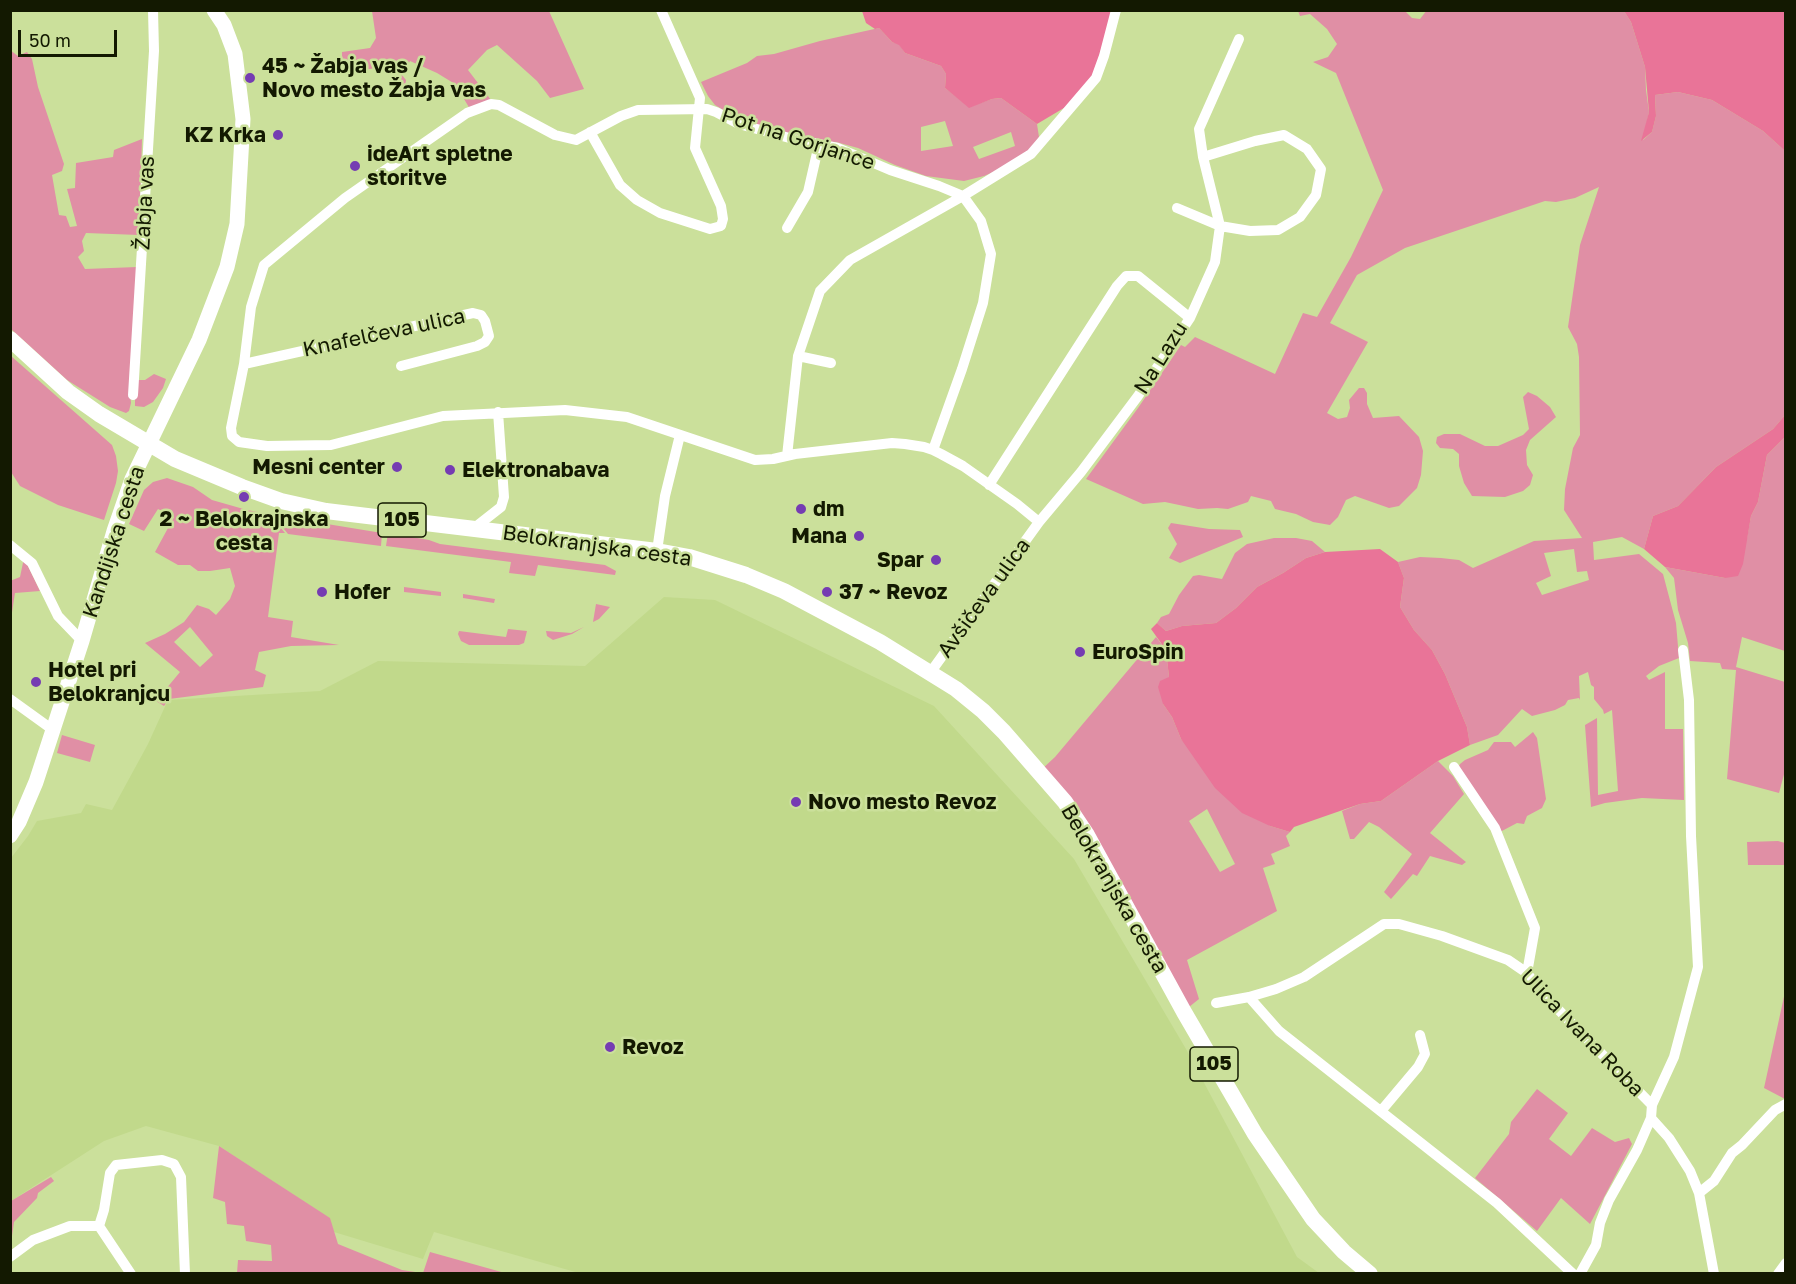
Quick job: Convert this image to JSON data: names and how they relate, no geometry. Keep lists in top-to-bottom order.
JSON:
{
  "streets": {
    "main road": ["105", "Kandijska cesta", "Belokranjska cesta"],
    "street": [
      "Pot na Gorjance",
      "Žabja vas",
      "Knafelčeva ulica",
      "Na Lazu",
      "Avšičeva ulica",
      "Ulica Ivana Roba"
    ]
  },
  "crossings": [
    ["Pot na Gorjance", "Knafelčeva ulica"],
    ["Na Lazu", "Avšičeva ulica"],
    ["105", "Kandijska cesta"],
    ["105", "Belokranjska cesta"],
    ["Kandijska cesta", "Belokranjska cesta"],
    ["Belokranjska cesta", "Avšičeva ulica"]
  ],
  "places": [
    "45 ~ Žabja vas / Novo mesto Žabja vas",
    "KZ Krka",
    "ideArt spletne storitve",
    "Mesni center",
    "Elektronabava",
    "2 ~ Belokrajnska cesta",
    "dm",
    "Mana",
    "Spar",
    "Hofer",
    "37 ~ Revoz",
    "EuroSpin",
    "Hotel pri Belokranjcu",
    "Novo mesto Revoz",
    "Revoz"
  ],
  "scale_bar": "50 m"
}
